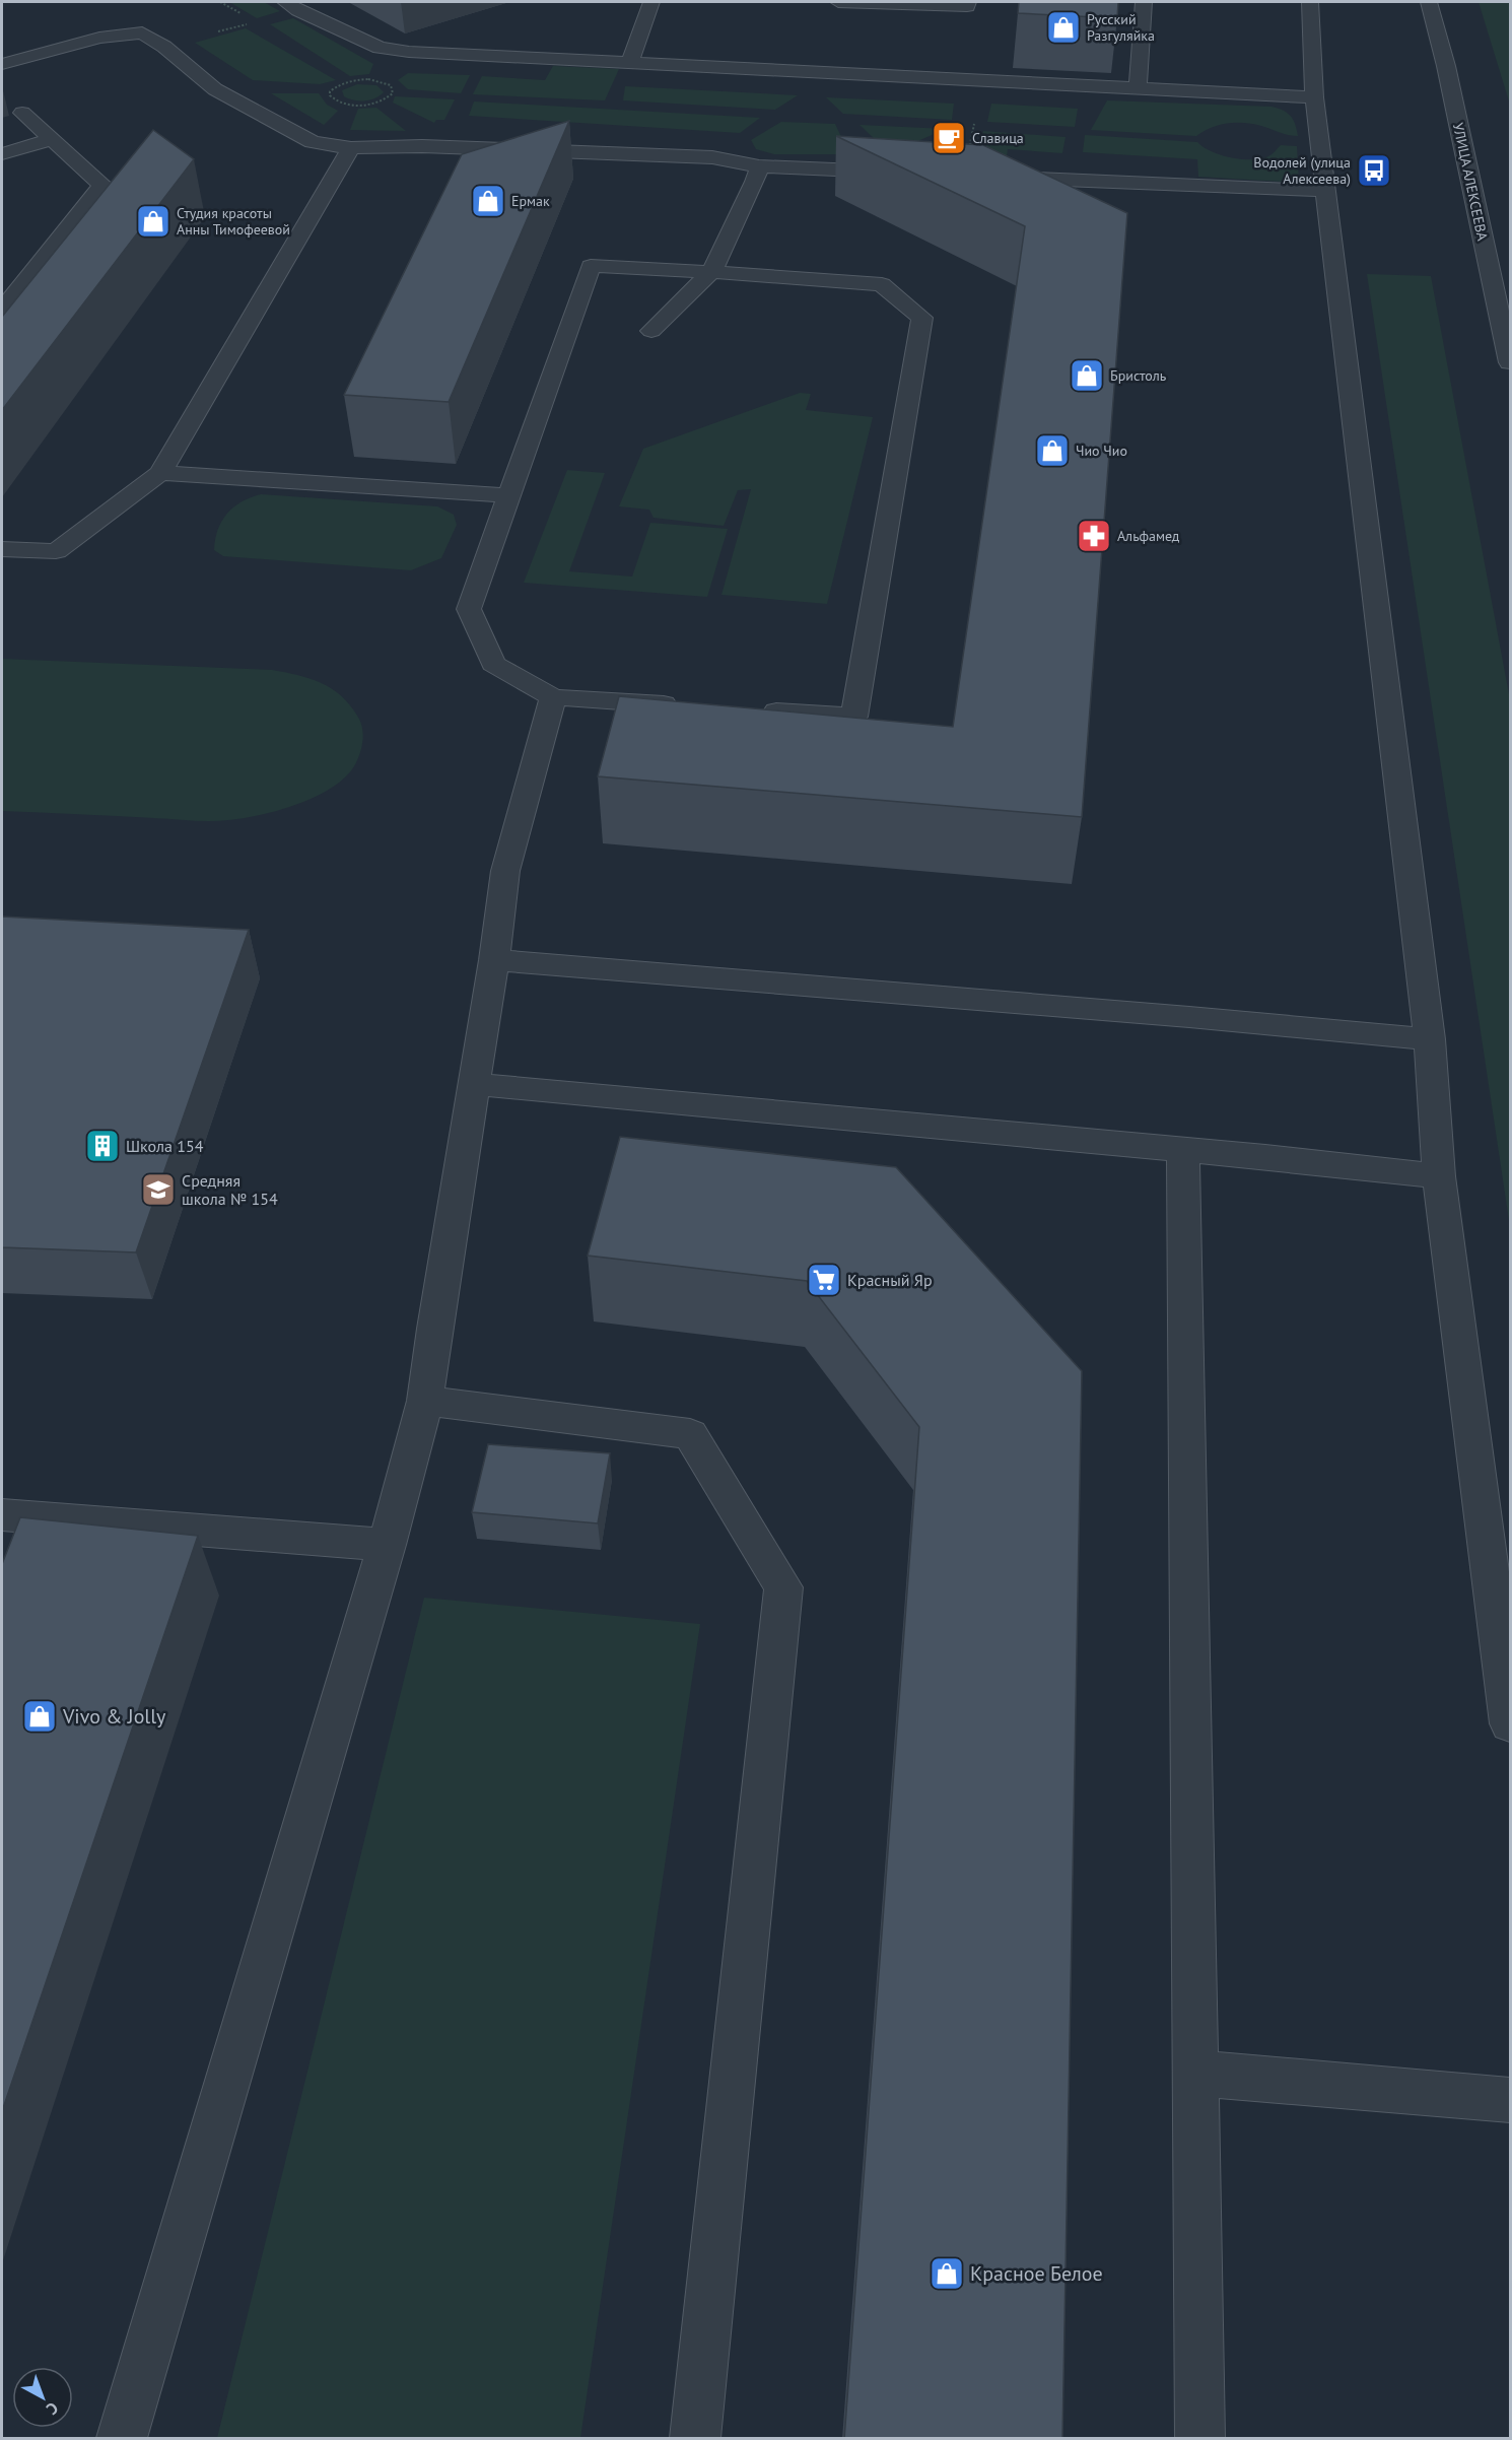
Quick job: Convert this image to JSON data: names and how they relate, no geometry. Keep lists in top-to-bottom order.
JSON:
{
  "streets": {
    "street": ["УЛИЦА АЛЕКСЕЕВА"]
  },
  "places": {
    "shop": [
      "Русский Разгуляйка",
      "Ермак",
      "Студия красоты Анны Тимофеевой",
      "Бристоль",
      "Чио Чио",
      "Vivo & Jolly",
      "Красное Белое"
    ],
    "cafe": ["Славица"],
    "bus stop": ["Водолей (улица Алексеева)"],
    "pharmacy": ["Альфамед"],
    "building": ["Школа 154"],
    "school or university": ["Средняя школа № 154"],
    "supermarket": ["Красный Яр"]
  },
  "north": "bottom right"
}
